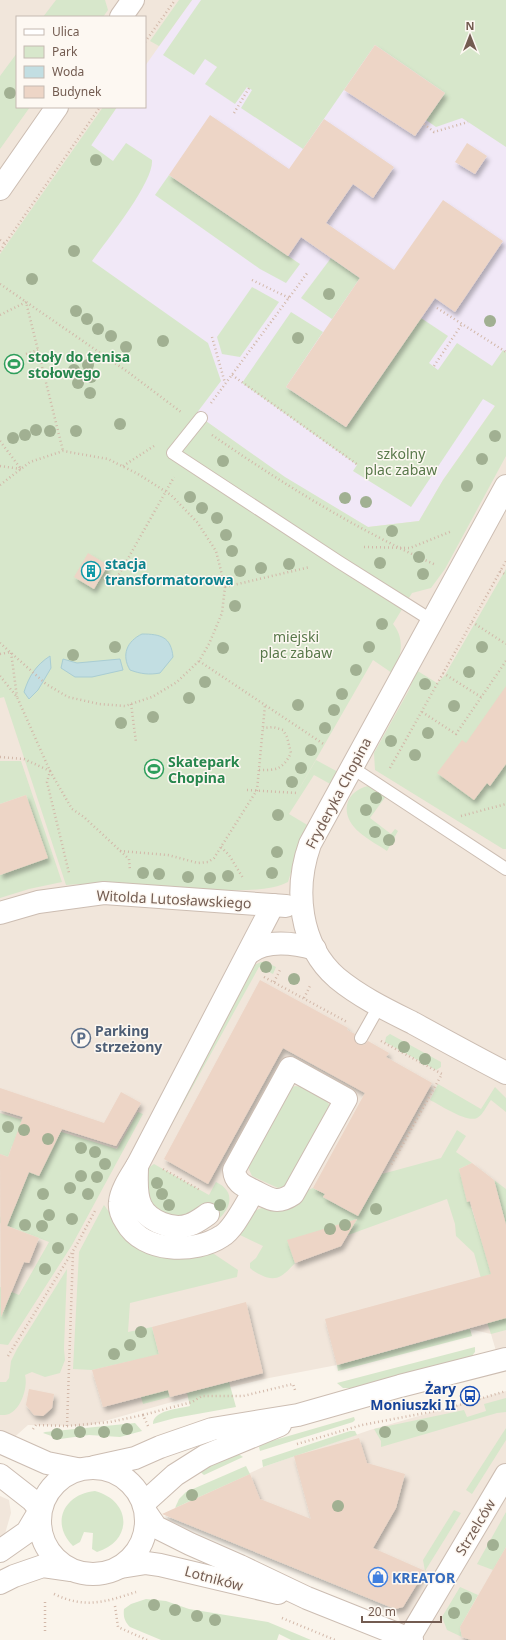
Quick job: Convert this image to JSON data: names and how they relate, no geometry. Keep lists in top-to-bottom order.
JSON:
{
  "streets": {
    "street": [
      "Fryderyka Chopina",
      "Witolda Lutosławskiego",
      "Strzelców",
      "Lotników"
    ]
  },
  "crossings": [
    ["Fryderyka Chopina", "Witolda Lutosławskiego"],
    ["Strzelców", "Lotników"]
  ],
  "parks": ["szkolny plac zabaw", "miejski plac zabaw"],
  "places": {
    "sports": ["stoły do tenisa stołowego", "Skatepark Chopina"],
    "building": ["stacja transformatorowa"],
    "parking": ["Parking strzeżony"],
    "bus stop": ["Żary Moniuszki II"],
    "shop": ["KREATOR"]
  },
  "legend": [
    "Ulica",
    "Park",
    "Woda",
    "Budynek"
  ],
  "scale_bar": "20 m",
  "north": "top"
}
